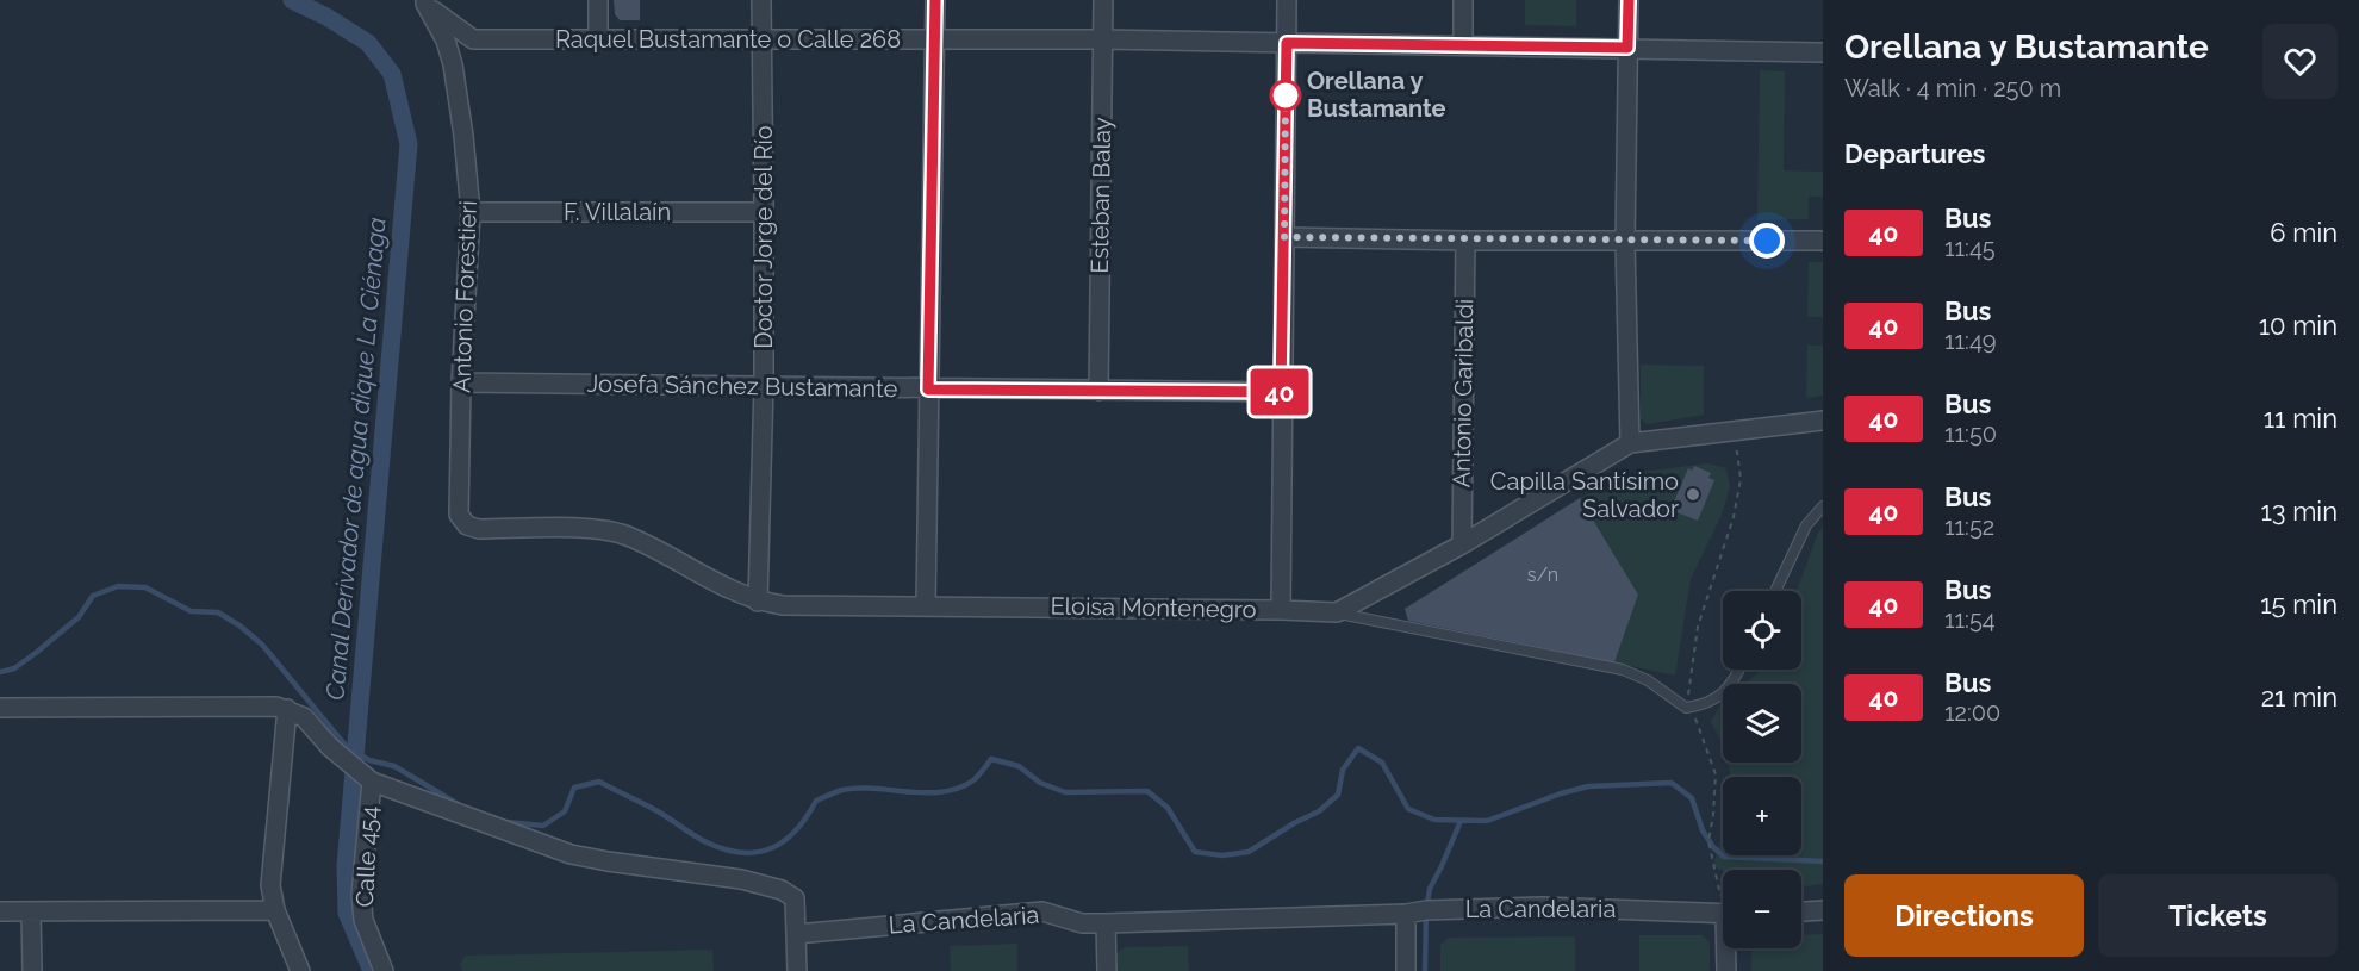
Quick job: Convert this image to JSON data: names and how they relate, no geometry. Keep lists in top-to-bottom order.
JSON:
{
  "streets": {
    "street": [
      "Raquel Bustamante o Calle 268",
      "Esteban Balay",
      "F. Villalaín",
      "Doctor Jorge del Río",
      "Antonio Forestieri",
      "Josefa Sánchez Bustamante",
      "Antonio Garibaldi",
      "Eloisa Montenegro",
      "Calle 454",
      "La Candelaria"
    ]
  },
  "crossings": [
    ["Raquel Bustamante o Calle 268", "Esteban Balay"],
    ["Raquel Bustamante o Calle 268", "Doctor Jorge del Río"],
    ["Esteban Balay", "Josefa Sánchez Bustamante"],
    ["F. Villalaín", "Doctor Jorge del Río"],
    ["F. Villalaín", "Antonio Forestieri"],
    ["Doctor Jorge del Río", "Josefa Sánchez Bustamante"],
    ["Doctor Jorge del Río", "Eloisa Montenegro"],
    ["Antonio Forestieri", "Josefa Sánchez Bustamante"],
    ["Antonio Forestieri", "Eloisa Montenegro"]
  ],
  "water": ["Canal Derivador de agua dique La Ciénaga"],
  "places": ["Orellana y Bustamante", "Capilla Santísimo Salvador"],
  "lines": ["bus line 40"],
  "house_numbers": ["s/n"],
  "page": {
    "on_map": "40",
    "heading": [
      ["Orellana y Bustamante", "Walk · 4 min · 250 m"],
      "Departures"
    ],
    "list": [
      {
        "mark": "40",
        "name": "Bus",
        "note": "11:45",
        "value": "6 min"
      },
      {
        "mark": "40",
        "name": "Bus",
        "note": "11:49",
        "value": "10 min"
      },
      {
        "mark": "40",
        "name": "Bus",
        "note": "11:50",
        "value": "11 min"
      },
      {
        "mark": "40",
        "name": "Bus",
        "note": "11:52",
        "value": "13 min"
      },
      {
        "mark": "40",
        "name": "Bus",
        "note": "11:54",
        "value": "15 min"
      },
      {
        "mark": "40",
        "name": "Bus",
        "note": "12:00",
        "value": "21 min"
      }
    ],
    "map_buttons": ["+", "−"],
    "buttons": ["Directions", "Tickets"]
  }
}
